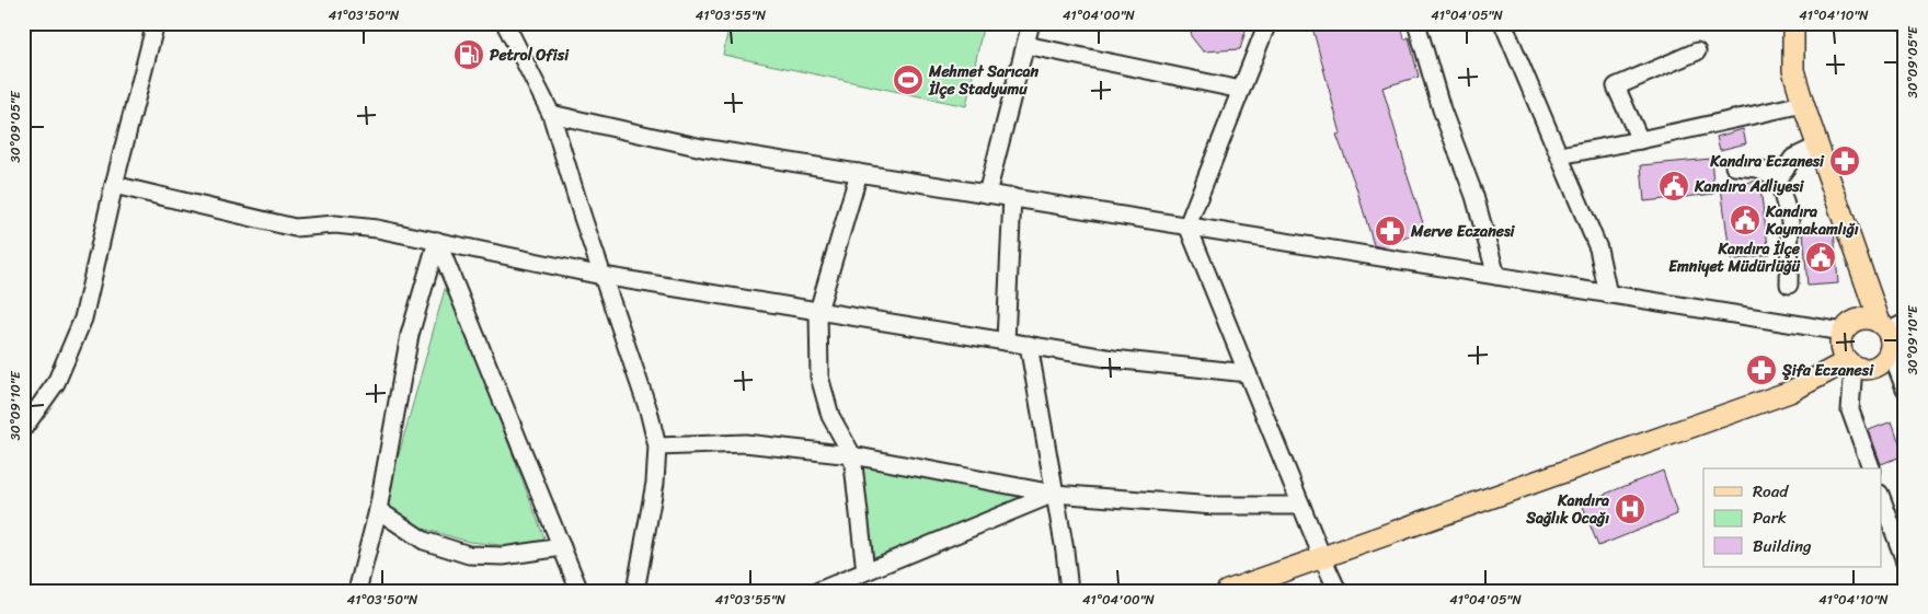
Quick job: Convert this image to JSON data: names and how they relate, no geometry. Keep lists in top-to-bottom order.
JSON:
{
  "places": {
    "fuel station": ["Petrol Ofisi"],
    "sports": ["Mehmet Sarıcan İlçe Stadyumu"],
    "pharmacy": ["Kandıra Eczanesi", "Merve Eczanesi", "Şifa Eczanesi"],
    "public building": ["Kandıra Adliyesi", "Kandıra Kaymakamlığı", "Kandıra İlçe Emniyet Müdürlüğü"],
    "hospital": ["Kandıra Sağlık Ocağı"]
  },
  "legend": ["Road", "Park", "Building"],
  "coordinates": [
    "41°03'50\"N",
    "41°03'55\"N",
    "41°04'00\"N",
    "41°04'05\"N",
    "41°04'10\"N",
    "30°09'05\"E",
    "30°09'10\"E"
  ]
}
